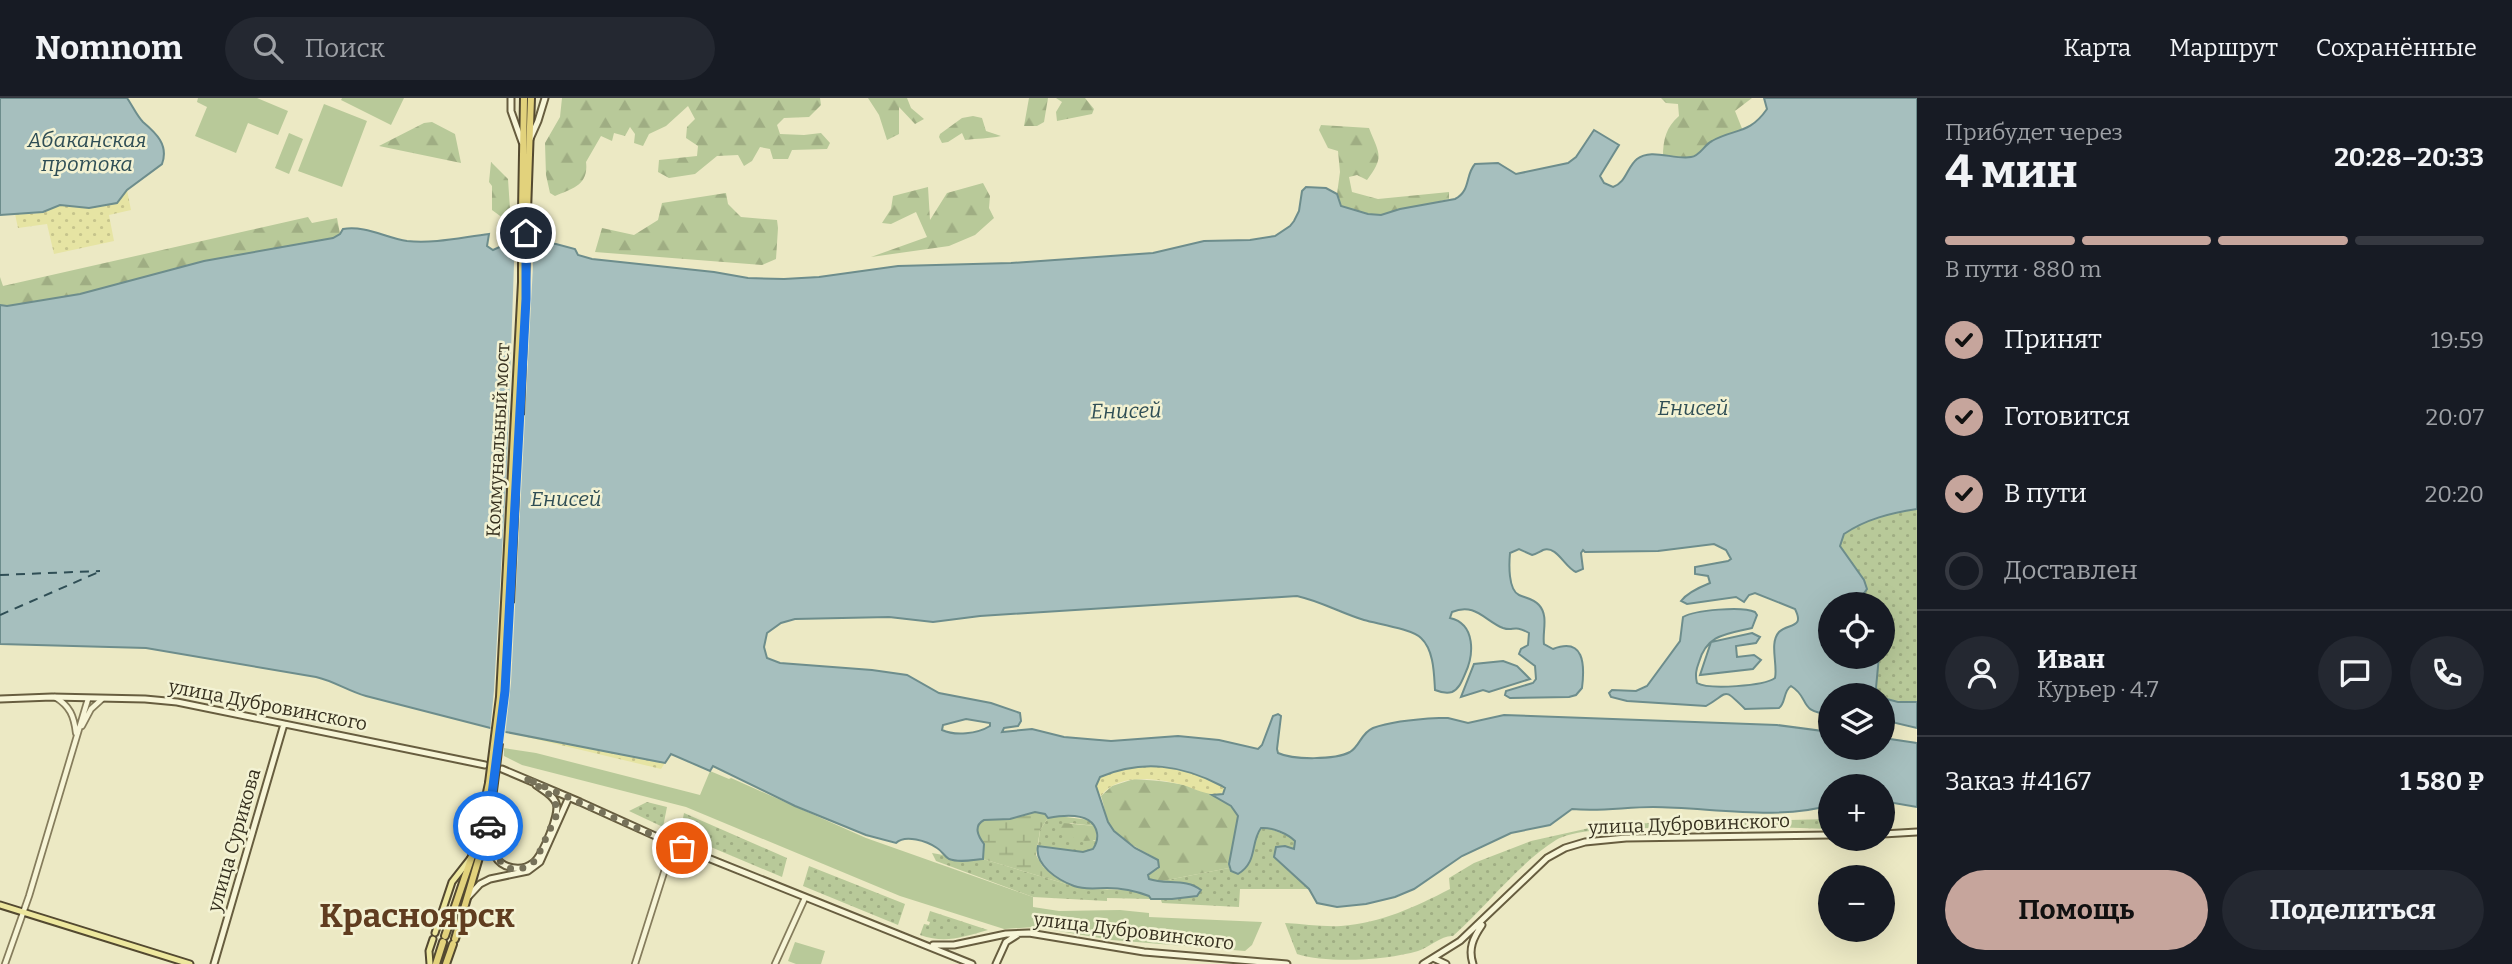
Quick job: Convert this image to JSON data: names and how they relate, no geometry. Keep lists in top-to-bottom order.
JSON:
{
  "streets": {
    "highway": ["Коммунальный мост"],
    "main road": ["улица Дубровинского", "улица Сурикова"]
  },
  "crossings": [
    ["улица Дубровинского", "улица Сурикова"]
  ],
  "districts": ["Красноярск"],
  "water": ["Абаканская протока", "Енисей"],
  "page": {
    "header": "Nomnom",
    "search": "Поиск",
    "nav": ["Карта", "Маршрут", "Сохранённые"],
    "heading": ["4 мин", "Прибудет через", "20:28–20:33"],
    "panel": [
      "Иван",
      "Курьер · 4.7",
      "Заказ #4167",
      "1 580 ₽"
    ],
    "bar": "В пути · 880 m",
    "list": [
      ["Принят", "19:59"],
      ["Готовится", "20:07"],
      ["В пути", "20:20"],
      "Доставлен"
    ],
    "map_buttons": ["+", "−"],
    "buttons": ["Помощь", "Поделиться"]
  }
}
